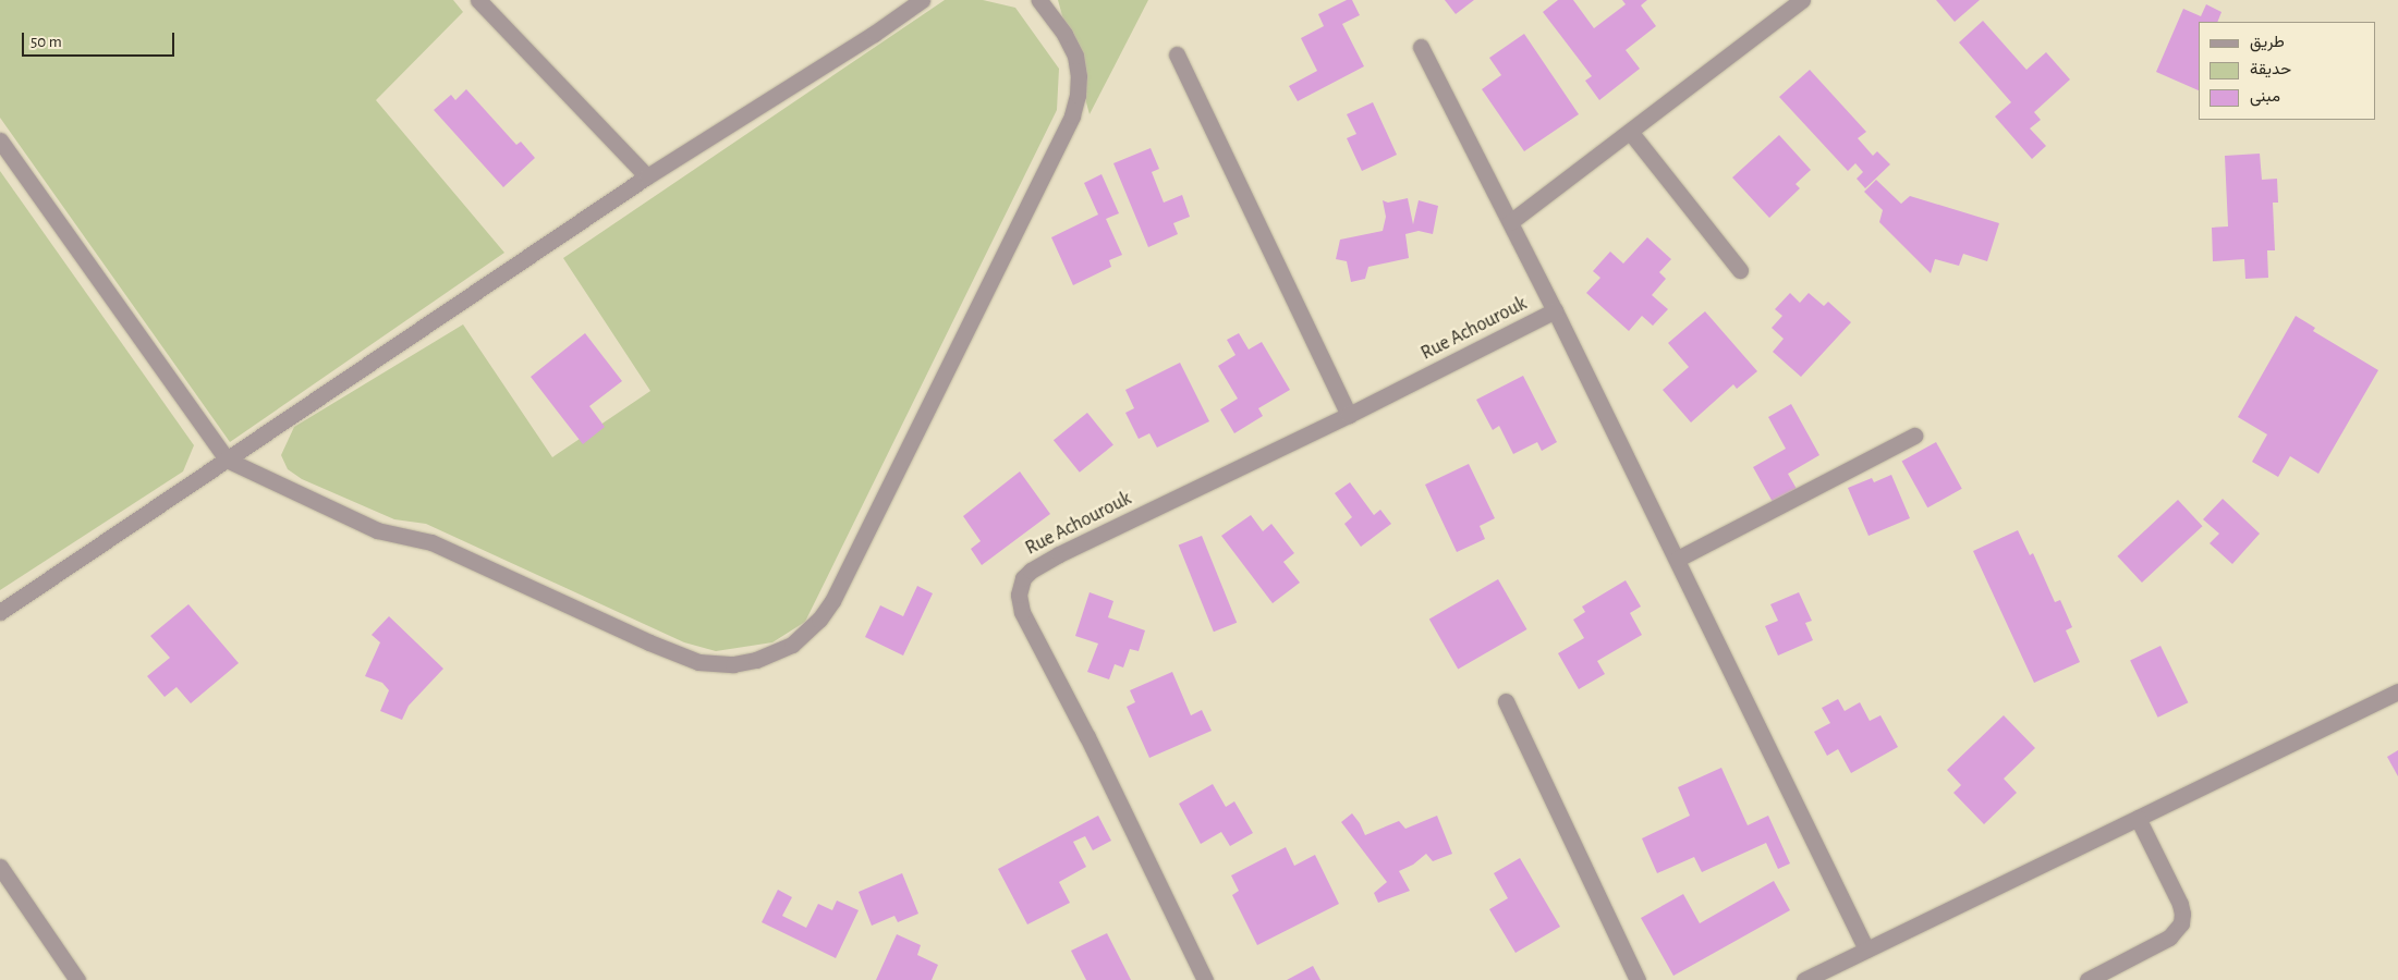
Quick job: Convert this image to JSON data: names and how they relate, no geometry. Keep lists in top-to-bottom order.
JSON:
{
  "streets": {
    "street": ["Rue Achourouk"]
  },
  "legend": ["طريق", "حديقة", "مبنى"],
  "scale_bar": "50 m"
}
